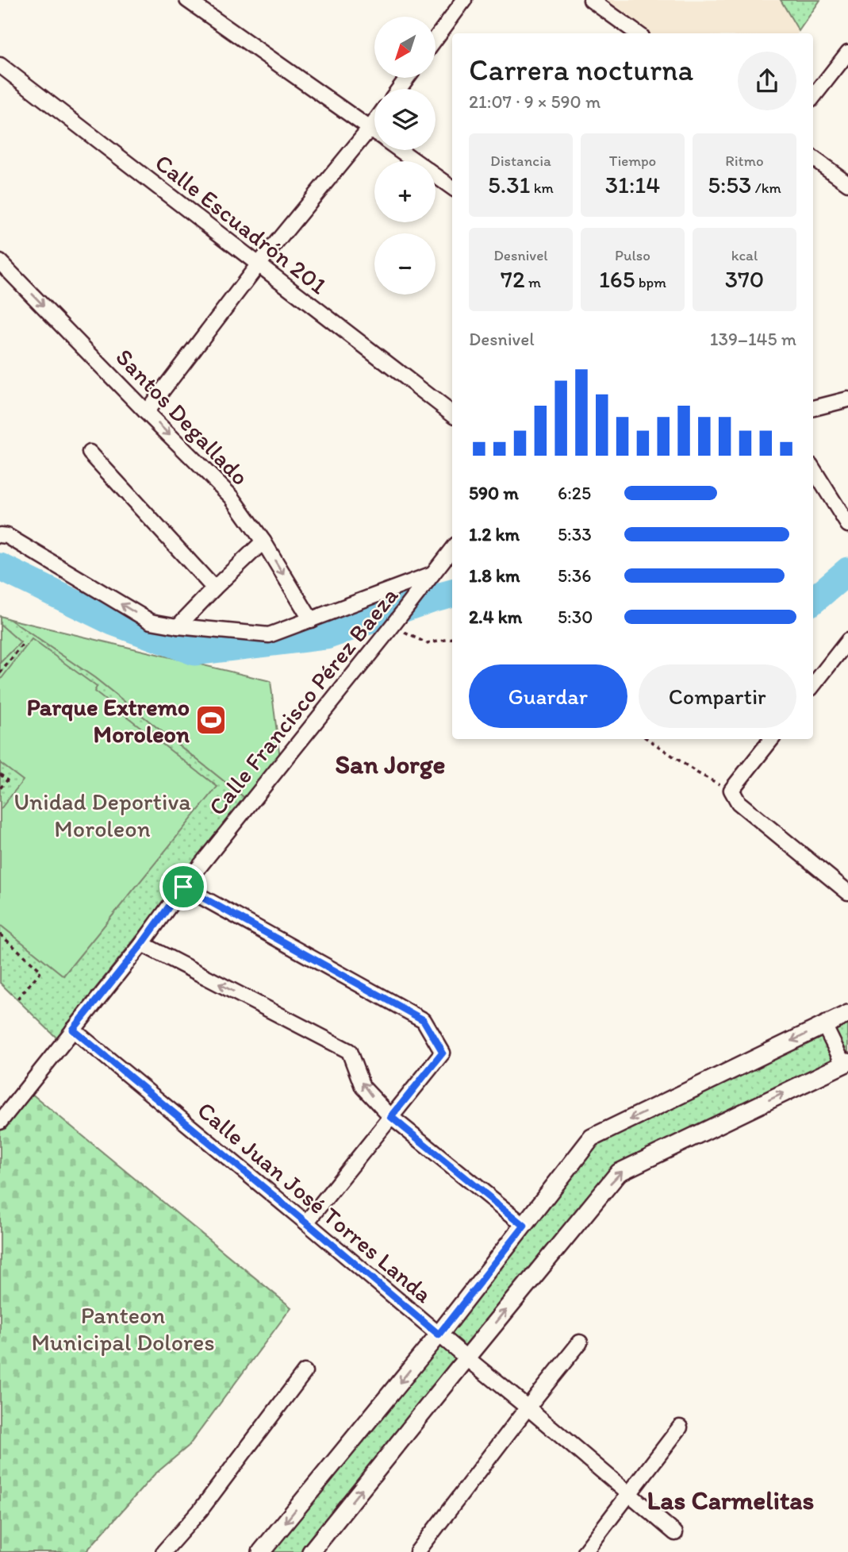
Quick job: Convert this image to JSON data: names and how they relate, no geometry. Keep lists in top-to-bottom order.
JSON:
{
  "streets": {
    "street": [
      "Calle Escuadrón 201",
      "Santos Degallado",
      "Calle Francisco Pérez Baeza",
      "Calle Juan José Torres Landa"
    ]
  },
  "crossings": [
    ["Calle Francisco Pérez Baeza", "Calle Juan José Torres Landa"]
  ],
  "districts": ["San Jorge", "Las Carmelitas"],
  "parks": ["Unidad Deportiva Moroleon", "Panteon Municipal Dolores"],
  "places": {
    "sports": ["Parque Extremo Moroleon"]
  },
  "north": "bottom left",
  "page": {
    "map_buttons": ["+", "−"],
    "heading": ["Carrera nocturna", "21:07 · 9 × 590 m"],
    "stats": [
      ["Distancia", "5.31 km"],
      ["Tiempo", "31:14"],
      ["Ritmo", "5:53 /km"],
      ["Desnivel", "72 m"],
      ["Pulso", "165 bpm"],
      ["kcal", "370"]
    ],
    "chart": ["Desnivel", "139–145 m"],
    "list": [
      {
        "name": "590 m",
        "note": "6:25"
      },
      {
        "name": "1.2 km",
        "note": "5:33"
      },
      {
        "name": "1.8 km",
        "note": "5:36"
      },
      {
        "name": "2.4 km",
        "note": "5:30"
      }
    ],
    "buttons": ["Guardar", "Compartir"]
  }
}
